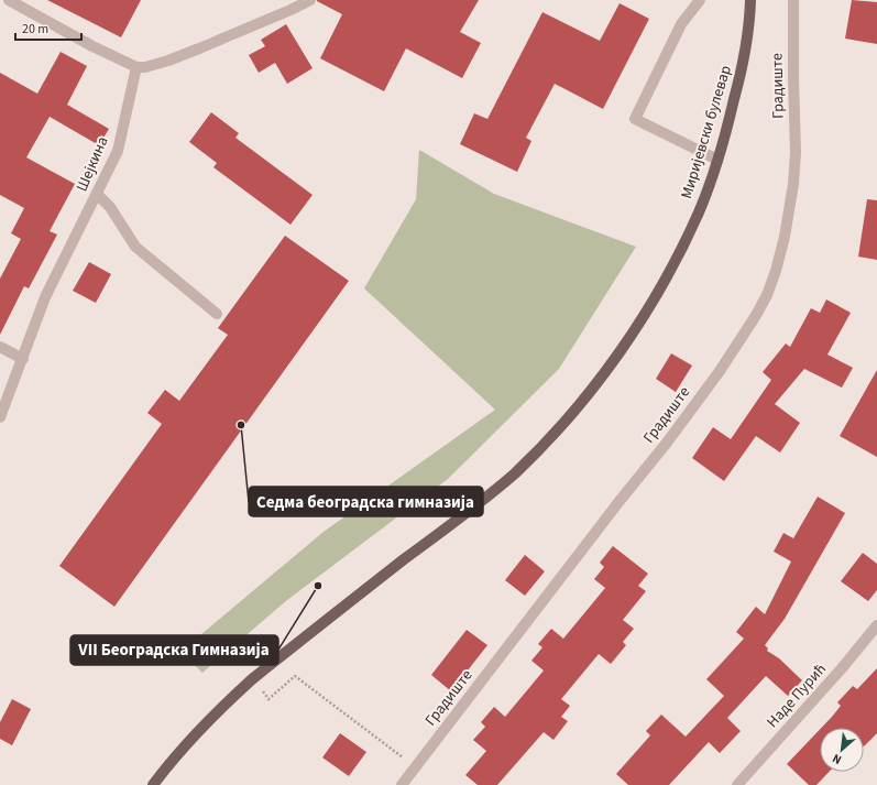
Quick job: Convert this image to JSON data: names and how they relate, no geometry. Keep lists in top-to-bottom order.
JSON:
{
  "streets": {
    "main road": ["Миријевски булевар"],
    "street": ["Градиште", "Шејкина", "Наде Пурић"]
  },
  "places": ["Седма београдска гимназија", "VII Београдска Гимназија"],
  "scale_bar": "20 m",
  "north": "bottom left"
}
